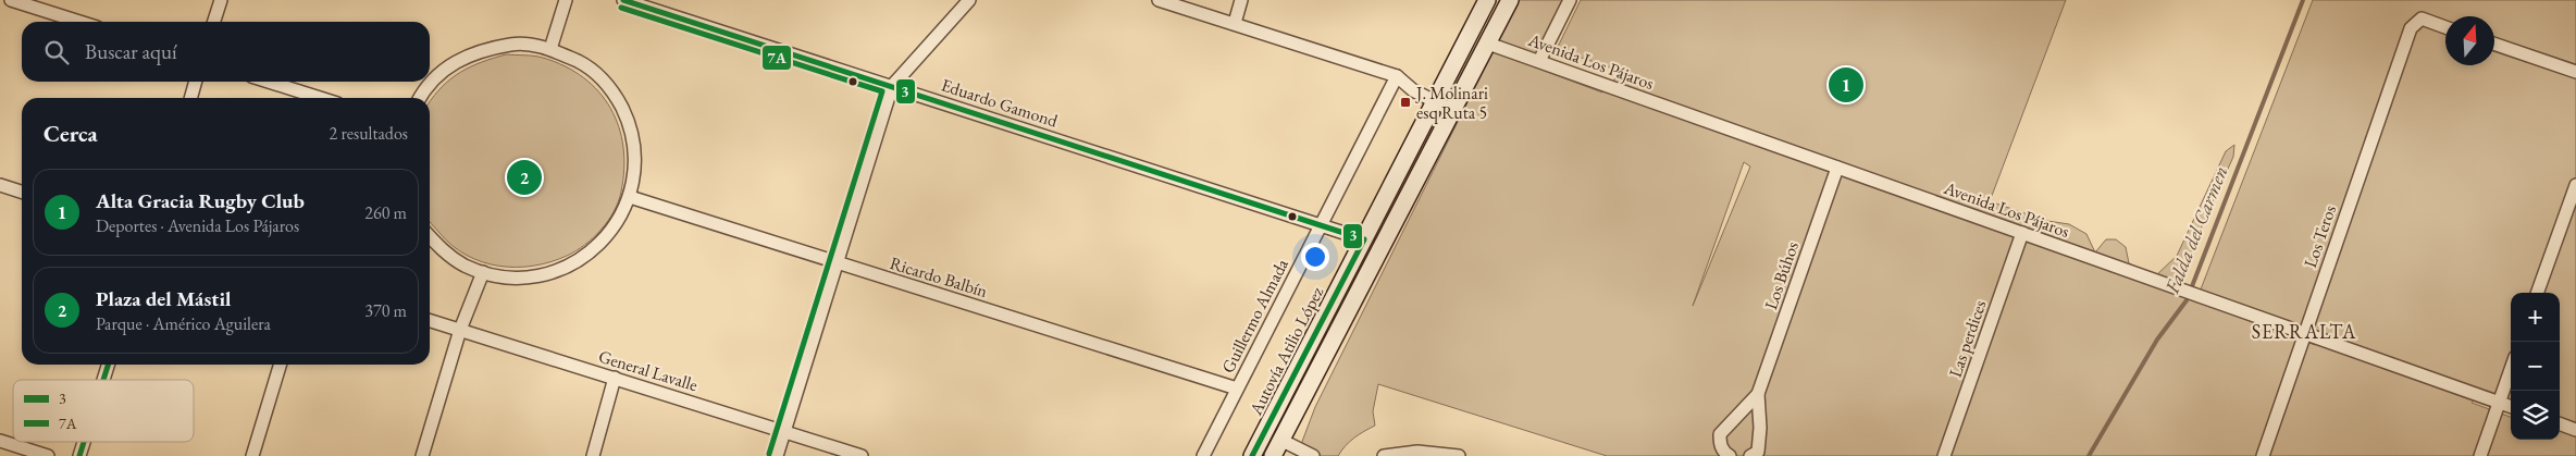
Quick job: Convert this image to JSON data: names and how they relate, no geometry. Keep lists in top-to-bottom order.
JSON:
{
  "streets": {
    "main road": ["Autovía Atilio López"],
    "street": [
      "Avenida Los Pájaros",
      "Eduardo Gamond",
      "Los Teros",
      "Los Búhos",
      "Ricardo Balbín",
      "Guillermo Almada",
      "Las perdices",
      "General Lavalle"
    ]
  },
  "crossings": [
    ["Avenida Los Pájaros", "Los Teros"],
    ["Avenida Los Pájaros", "Los Búhos"],
    ["Avenida Los Pájaros", "Las perdices"],
    ["Avenida Los Pájaros", "Autovía Atilio López"],
    ["Eduardo Gamond", "Guillermo Almada"],
    ["Eduardo Gamond", "Autovía Atilio López"],
    ["Ricardo Balbín", "Guillermo Almada"]
  ],
  "districts": ["SERRALTA"],
  "water": ["Falda del Carmen"],
  "places": {
    "transit": ["J. Molinari esq Ruta 5"]
  },
  "lines": ["transit line 3", "transit line 7A"],
  "legend": ["3", "7A"],
  "north": "top",
  "page": {
    "search": "Buscar aquí",
    "pins": ["1", "2"],
    "heading": ["Cerca", "2 resultados"],
    "list": [
      {
        "mark": "1",
        "name": "Alta Gracia Rugby Club",
        "note": "Deportes · Avenida Los Pájaros",
        "value": "260 m"
      },
      {
        "mark": "2",
        "name": "Plaza del Mástil",
        "note": "Parque · Américo Aguilera",
        "value": "370 m"
      }
    ],
    "map_buttons": ["+", "−"]
  }
}
